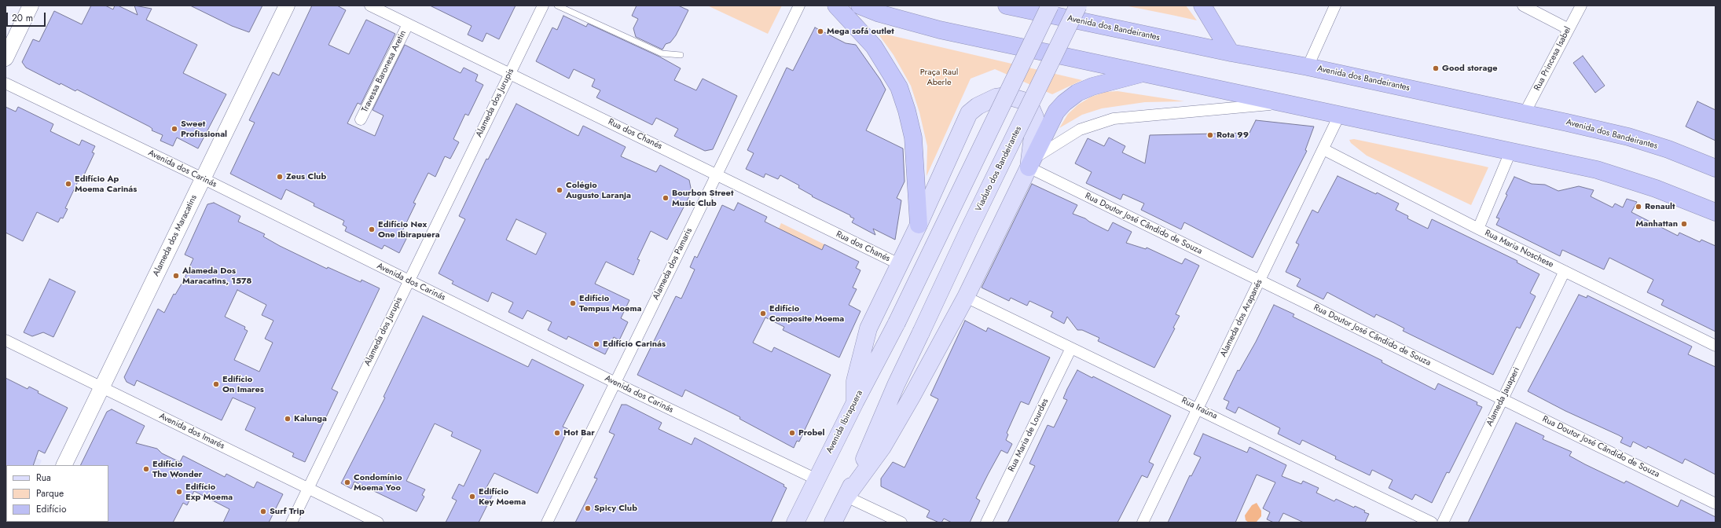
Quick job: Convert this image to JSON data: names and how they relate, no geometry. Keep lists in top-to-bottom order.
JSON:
{
  "streets": {
    "highway": ["Avenida dos Bandeirantes"],
    "main road": ["Viaduto dos Bandeirantes", "Alameda dos Maracatins", "Avenida Ibirapuera"],
    "street": [
      "Rua Princesa Isabel",
      "Travessa Baronesa Aretin",
      "Alameda dos Jurupis",
      "Rua dos Chanés",
      "Avenida dos Carinás",
      "Rua Doutor José Cândido de Souza",
      "Rua Maria Noschese",
      "Alameda dos Pamaris",
      "Alameda dos Arapanés",
      "Alameda Jauaperi",
      "Rua Iraúna",
      "Avenida dos Imarés",
      "Rua Maria de Lourdes"
    ]
  },
  "crossings": [
    ["Avenida dos Bandeirantes", "Rua Princesa Isabel"],
    ["Travessa Baronesa Aretin", "Rua dos Chanés"],
    ["Alameda dos Jurupis", "Rua dos Chanés"],
    ["Alameda dos Jurupis", "Avenida dos Carinás"],
    ["Alameda dos Jurupis", "Avenida dos Imarés"],
    ["Rua dos Chanés", "Alameda dos Pamaris"],
    ["Avenida dos Carinás", "Alameda dos Maracatins"],
    ["Avenida dos Carinás", "Alameda dos Pamaris"],
    ["Avenida dos Carinás", "Avenida Ibirapuera"],
    ["Rua Doutor José Cândido de Souza", "Alameda dos Arapanés"],
    ["Rua Doutor José Cândido de Souza", "Alameda Jauaperi"],
    ["Alameda dos Maracatins", "Avenida dos Imarés"],
    ["Rua Maria Noschese", "Alameda dos Arapanés"],
    ["Rua Maria Noschese", "Alameda Jauaperi"],
    ["Alameda dos Arapanés", "Rua Iraúna"],
    ["Rua Iraúna", "Rua Maria de Lourdes"]
  ],
  "parks": ["Praça Raul Aberle"],
  "places": [
    "Mega sofá outlet",
    "Good storage",
    "Sweet Profissional",
    "Rota 99",
    "Zeus Club",
    "Edifício Ap Moema Carinás",
    "Colégio Augusto Laranja",
    "Bourbon Street Music Club",
    "Renault",
    "Manhattan",
    "Edifício Nex One Ibirapuera",
    "Alameda Dos Maracatins, 1578",
    "Edifício Tempus Moema",
    "Edifício Composite Moema",
    "Edifício Carinás",
    "Edifício On Imares",
    "Kalunga",
    "Hot Bar",
    "Probel",
    "Edifício The Wonder",
    "Condomínio Moema Yoo",
    "Edifício Exp Moema",
    "Edifício Key Moema",
    "Spicy Club",
    "Surf Trip"
  ],
  "legend": ["Rua", "Parque", "Edifício"],
  "scale_bar": "20 m"
}
